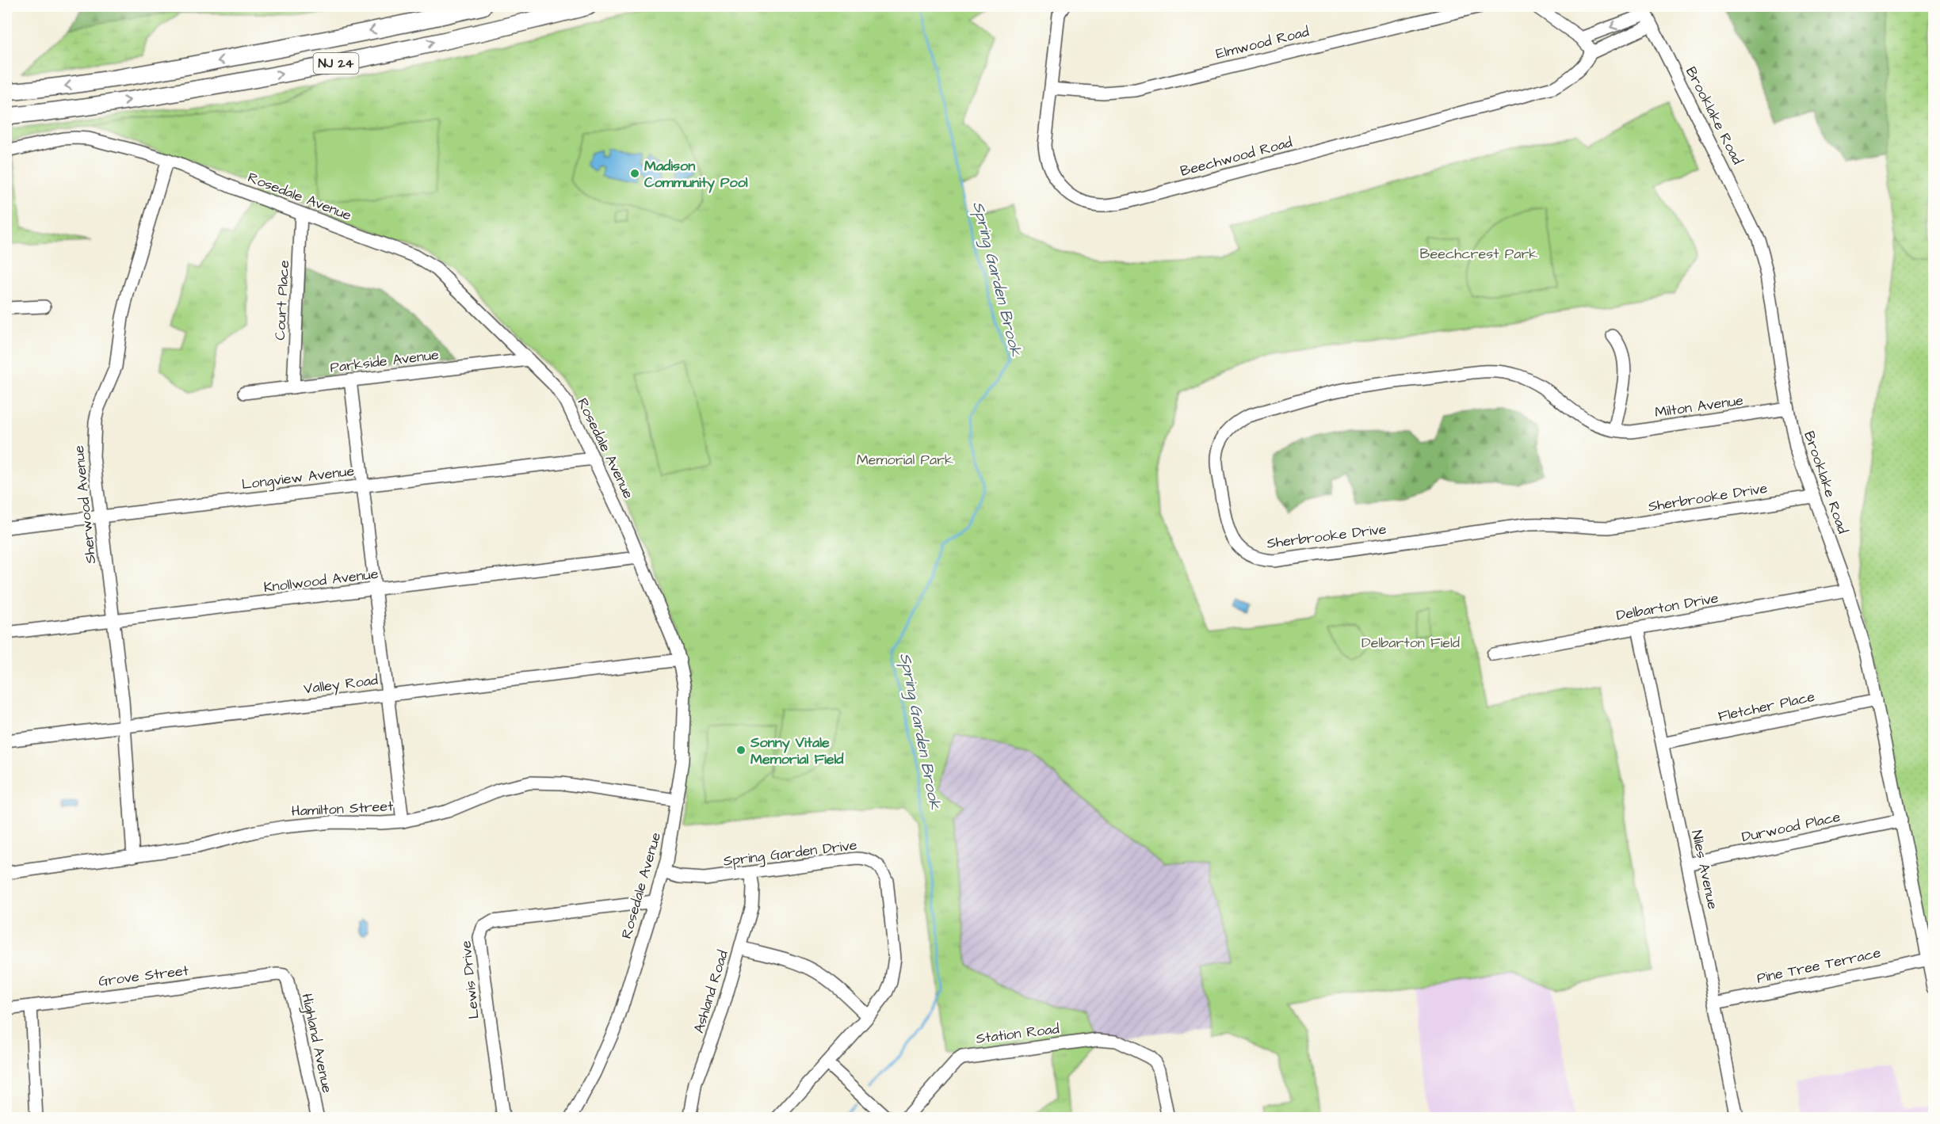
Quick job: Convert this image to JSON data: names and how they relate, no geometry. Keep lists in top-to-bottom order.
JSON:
{
  "streets": {
    "highway": ["NJ 24"],
    "street": [
      "Elmwood Road",
      "Brooklake Road",
      "Beechwood Road",
      "Rosedale Avenue",
      "Court Place",
      "Parkside Avenue",
      "Milton Avenue",
      "Longview Avenue",
      "Sherbrooke Drive",
      "Sherwood Avenue",
      "Knollwood Avenue",
      "Delbarton Drive",
      "Valley Road",
      "Fletcher Place",
      "Hamilton Street",
      "Durwood Place",
      "Spring Garden Drive",
      "Niles Avenue",
      "Pine Tree Terrace",
      "Grove Street",
      "Lewis Drive",
      "Ashland Road",
      "Station Road",
      "Highland Avenue"
    ]
  },
  "crossings": [
    ["Elmwood Road", "Beechwood Road"],
    ["Brooklake Road", "Beechwood Road"],
    ["Brooklake Road", "Milton Avenue"],
    ["Brooklake Road", "Sherbrooke Drive"],
    ["Brooklake Road", "Delbarton Drive"],
    ["Brooklake Road", "Fletcher Place"],
    ["Brooklake Road", "Durwood Place"],
    ["Brooklake Road", "Pine Tree Terrace"],
    ["Rosedale Avenue", "Court Place"],
    ["Rosedale Avenue", "Parkside Avenue"],
    ["Rosedale Avenue", "Longview Avenue"],
    ["Rosedale Avenue", "Sherwood Avenue"],
    ["Rosedale Avenue", "Knollwood Avenue"],
    ["Rosedale Avenue", "Valley Road"],
    ["Rosedale Avenue", "Hamilton Street"],
    ["Rosedale Avenue", "Spring Garden Drive"],
    ["Rosedale Avenue", "Lewis Drive"],
    ["Court Place", "Parkside Avenue"],
    ["Milton Avenue", "Sherbrooke Drive"],
    ["Longview Avenue", "Sherwood Avenue"],
    ["Sherwood Avenue", "Knollwood Avenue"],
    ["Sherwood Avenue", "Valley Road"],
    ["Sherwood Avenue", "Hamilton Street"],
    ["Delbarton Drive", "Niles Avenue"],
    ["Fletcher Place", "Niles Avenue"],
    ["Durwood Place", "Niles Avenue"],
    ["Spring Garden Drive", "Ashland Road"],
    ["Niles Avenue", "Pine Tree Terrace"],
    ["Grove Street", "Highland Avenue"]
  ],
  "water": ["Spring Garden Brook"],
  "parks": ["Beechcrest Park", "Memorial Park", "Delbarton Field"],
  "places": ["Madison Community Pool", "Sonny Vitale Memorial Field"]
}
